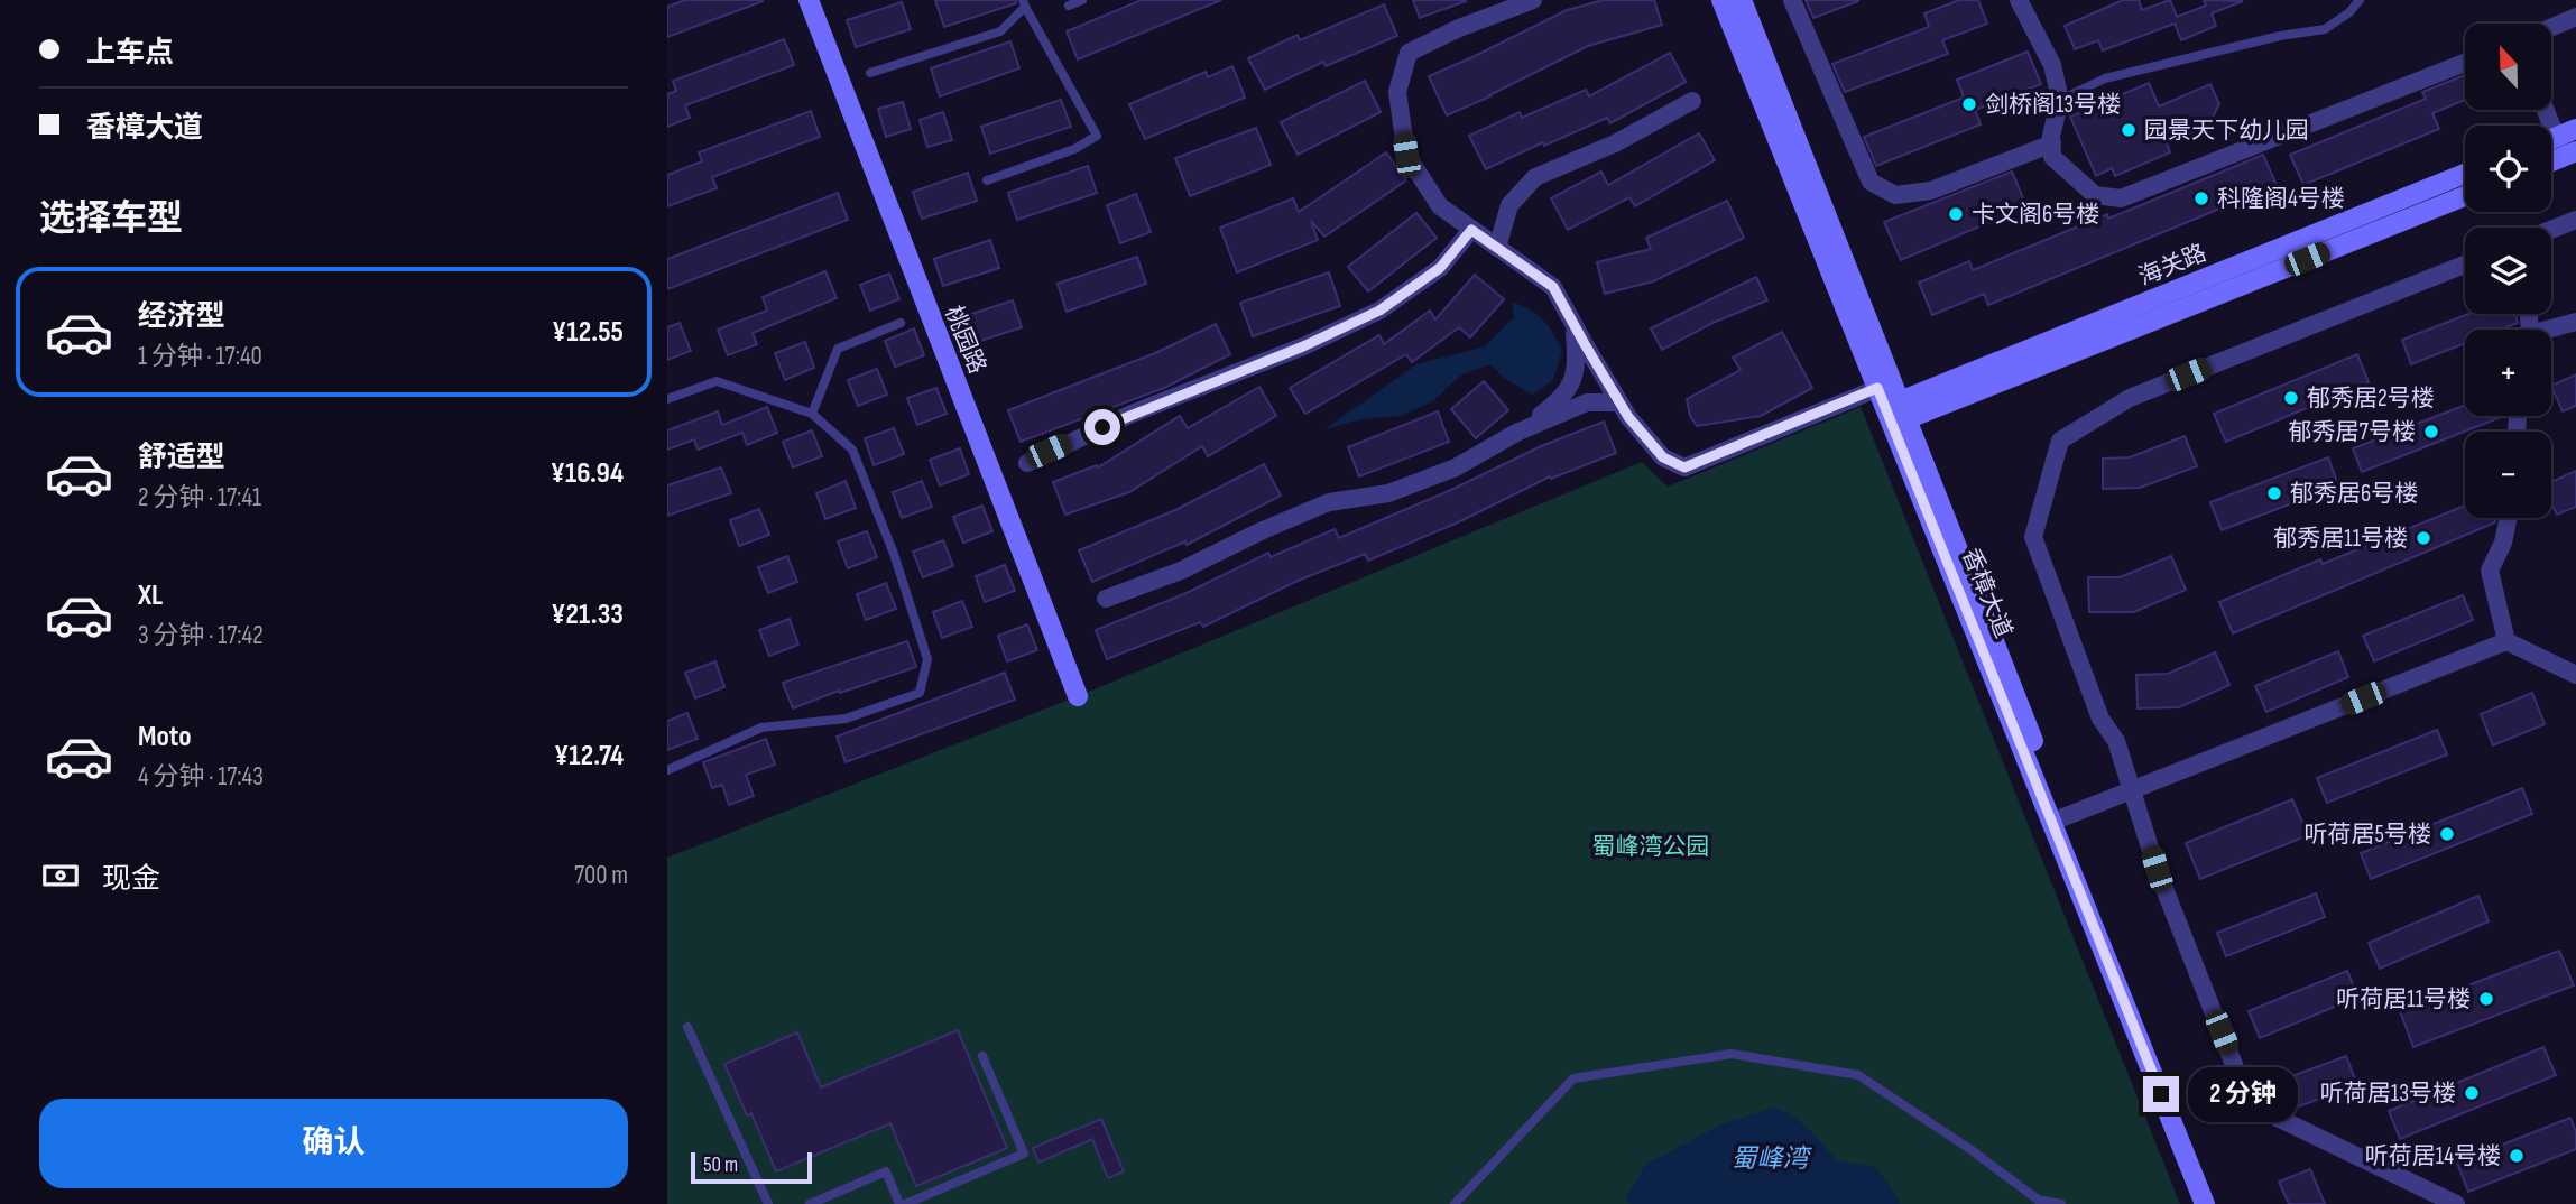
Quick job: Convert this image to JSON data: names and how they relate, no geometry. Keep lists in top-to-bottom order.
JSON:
{
  "streets": {
    "street": ["海关路", "桃园路", "香樟大道"]
  },
  "crossings": [
    ["海关路", "香樟大道"]
  ],
  "water": ["蜀峰湾"],
  "parks": ["蜀峰湾公园"],
  "places": [
    "剑桥阁13号楼",
    "园景天下幼儿园",
    "科隆阁4号楼",
    "卡文阁6号楼",
    "郁秀居2号楼",
    "郁秀居7号楼",
    "郁秀居6号楼",
    "郁秀居11号楼",
    "听荷居5号楼",
    "听荷居11号楼",
    "听荷居13号楼",
    "听荷居14号楼"
  ],
  "scale_bar": "50 m",
  "north": "top",
  "page": {
    "banner": ["上车点", "香樟大道"],
    "map_buttons": ["+", "−"],
    "heading": "选择车型",
    "list": [
      {
        "name": "经济型",
        "note": "1 分钟 · 17:40",
        "value": "¥12.55"
      },
      {
        "name": "舒适型",
        "note": "2 分钟 · 17:41",
        "value": "¥16.94"
      },
      {
        "name": "XL",
        "note": "3 分钟 · 17:42",
        "value": "¥21.33"
      },
      {
        "name": "Moto",
        "note": "4 分钟 · 17:43",
        "value": "¥12.74"
      }
    ],
    "pay": ["现金", "700 m"],
    "bubble": "2 分钟",
    "buttons": "确认",
    "scale": "50 m"
  }
}
